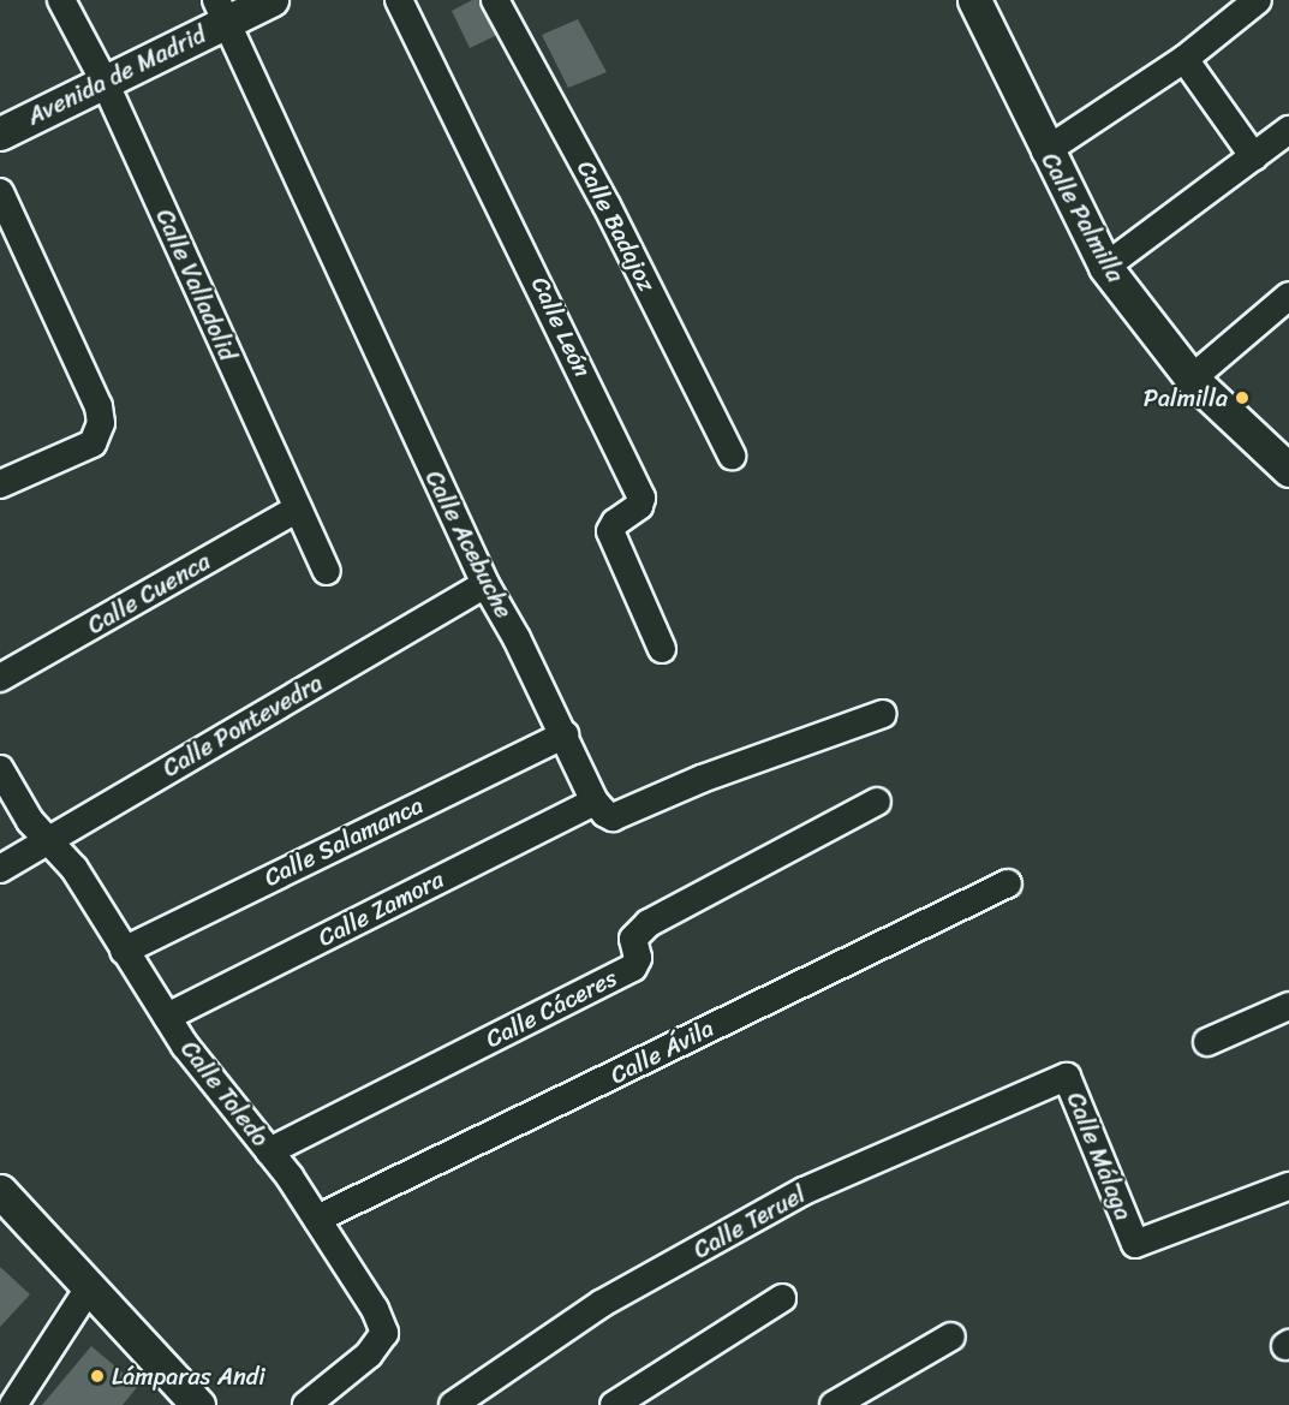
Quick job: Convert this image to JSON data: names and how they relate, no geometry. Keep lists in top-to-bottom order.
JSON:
{
  "streets": {
    "street": [
      "Avenida de Madrid",
      "Calle Palmilla",
      "Calle Badajoz",
      "Calle Valladolid",
      "Calle León",
      "Calle Acebuche",
      "Calle Cuenca",
      "Calle Pontevedra",
      "Calle Salamanca",
      "Calle Zamora",
      "Calle Cáceres",
      "Calle Ávila",
      "Calle Toledo",
      "Calle Málaga",
      "Calle Teruel"
    ]
  },
  "crossings": [
    ["Avenida de Madrid", "Calle Valladolid"],
    ["Avenida de Madrid", "Calle Acebuche"],
    ["Calle Valladolid", "Calle Cuenca"],
    ["Calle Acebuche", "Calle Pontevedra"],
    ["Calle Acebuche", "Calle Salamanca"],
    ["Calle Acebuche", "Calle Zamora"],
    ["Calle Pontevedra", "Calle Toledo"],
    ["Calle Salamanca", "Calle Toledo"],
    ["Calle Zamora", "Calle Toledo"],
    ["Calle Cáceres", "Calle Toledo"],
    ["Calle Ávila", "Calle Toledo"],
    ["Calle Málaga", "Calle Teruel"]
  ],
  "places": ["Palmilla", "Lámparas Andi"]
}
